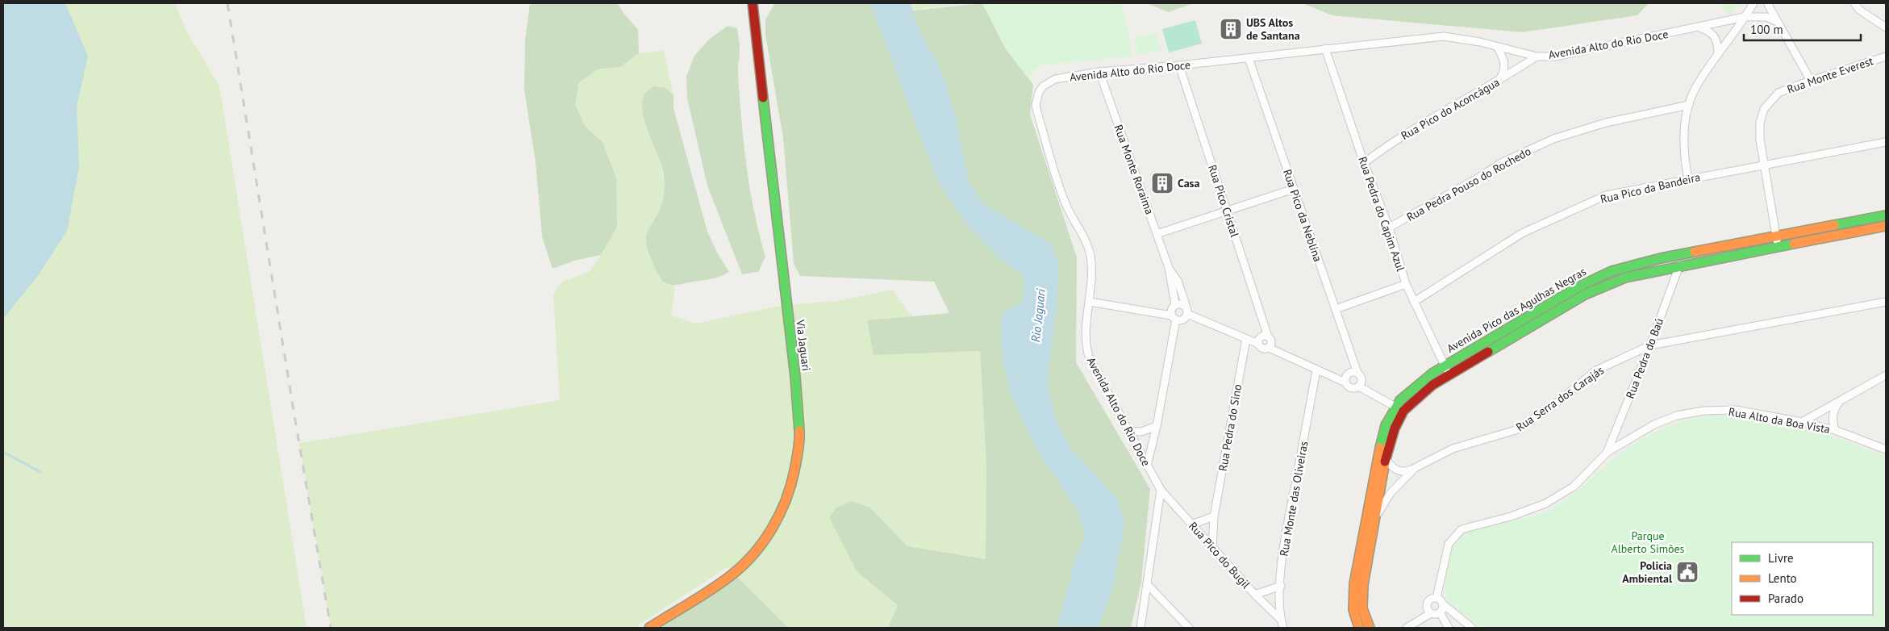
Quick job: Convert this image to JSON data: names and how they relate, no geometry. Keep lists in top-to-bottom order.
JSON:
{
  "streets": {
    "street": [
      "Avenida Alto do Rio Doce",
      "Rua Monte Everest",
      "Rua Pico do Aconcágua",
      "Rua Monte Roraima",
      "Rua Pedra Pouso do Rochedo",
      "Rua Pico da Bandeira",
      "Rua Pico Cristal",
      "Rua Pedra do Capim Azul",
      "Rua Pico da Neblina",
      "Avenida Pico das Agulhas Negras",
      "Via Jaguari",
      "Rua Pedra do Baú",
      "Rua Serra dos Carajás",
      "Rua Alto da Boa Vista",
      "Rua Pedra do Sino",
      "Rua Monte das Oliveiras",
      "Rua Pico do Bugil"
    ]
  },
  "crossings": [
    ["Avenida Alto do Rio Doce", "Rua Pico do Aconcágua"],
    ["Avenida Alto do Rio Doce", "Rua Monte Roraima"],
    ["Avenida Alto do Rio Doce", "Rua Pico Cristal"],
    ["Avenida Alto do Rio Doce", "Rua Pedra do Capim Azul"],
    ["Avenida Alto do Rio Doce", "Rua Pico da Neblina"],
    ["Avenida Alto do Rio Doce", "Rua Pico do Bugil"],
    ["Rua Monte Everest", "Rua Pico da Bandeira"],
    ["Rua Monte Everest", "Avenida Pico das Agulhas Negras"],
    ["Rua Pico do Aconcágua", "Rua Pedra do Capim Azul"],
    ["Rua Pedra Pouso do Rochedo", "Rua Pedra do Capim Azul"],
    ["Rua Pico da Bandeira", "Rua Pedra do Capim Azul"],
    ["Rua Pedra do Capim Azul", "Avenida Pico das Agulhas Negras"],
    ["Avenida Pico das Agulhas Negras", "Rua Pedra do Baú"],
    ["Avenida Pico das Agulhas Negras", "Rua Serra dos Carajás"],
    ["Rua Pedra do Baú", "Rua Serra dos Carajás"],
    ["Rua Pedra do Baú", "Rua Alto da Boa Vista"],
    ["Rua Pedra do Sino", "Rua Pico do Bugil"],
    ["Rua Monte das Oliveiras", "Rua Pico do Bugil"]
  ],
  "water": ["Rio Jaguari"],
  "parks": ["Parque Alberto Simões"],
  "places": {
    "building": ["UBS Altos de Santana", "Casa"],
    "public building": ["Policia Ambiental"]
  },
  "legend": ["Livre", "Lento", "Parado"],
  "scale_bar": "100 m"
}
